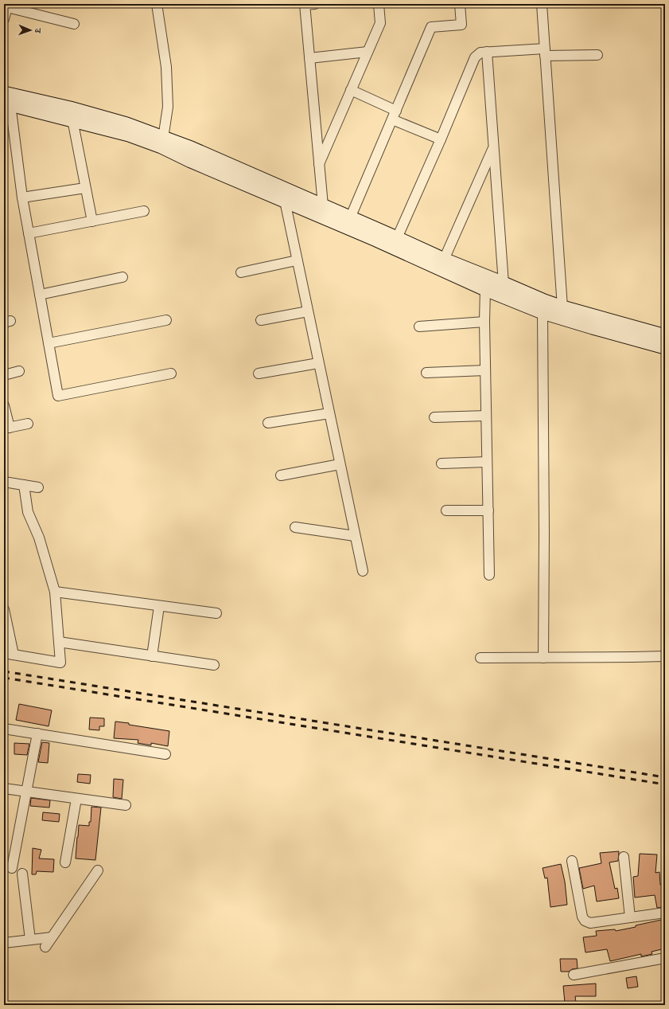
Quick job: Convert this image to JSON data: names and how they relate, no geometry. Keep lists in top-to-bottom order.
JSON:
{
  "north": "right"
}
